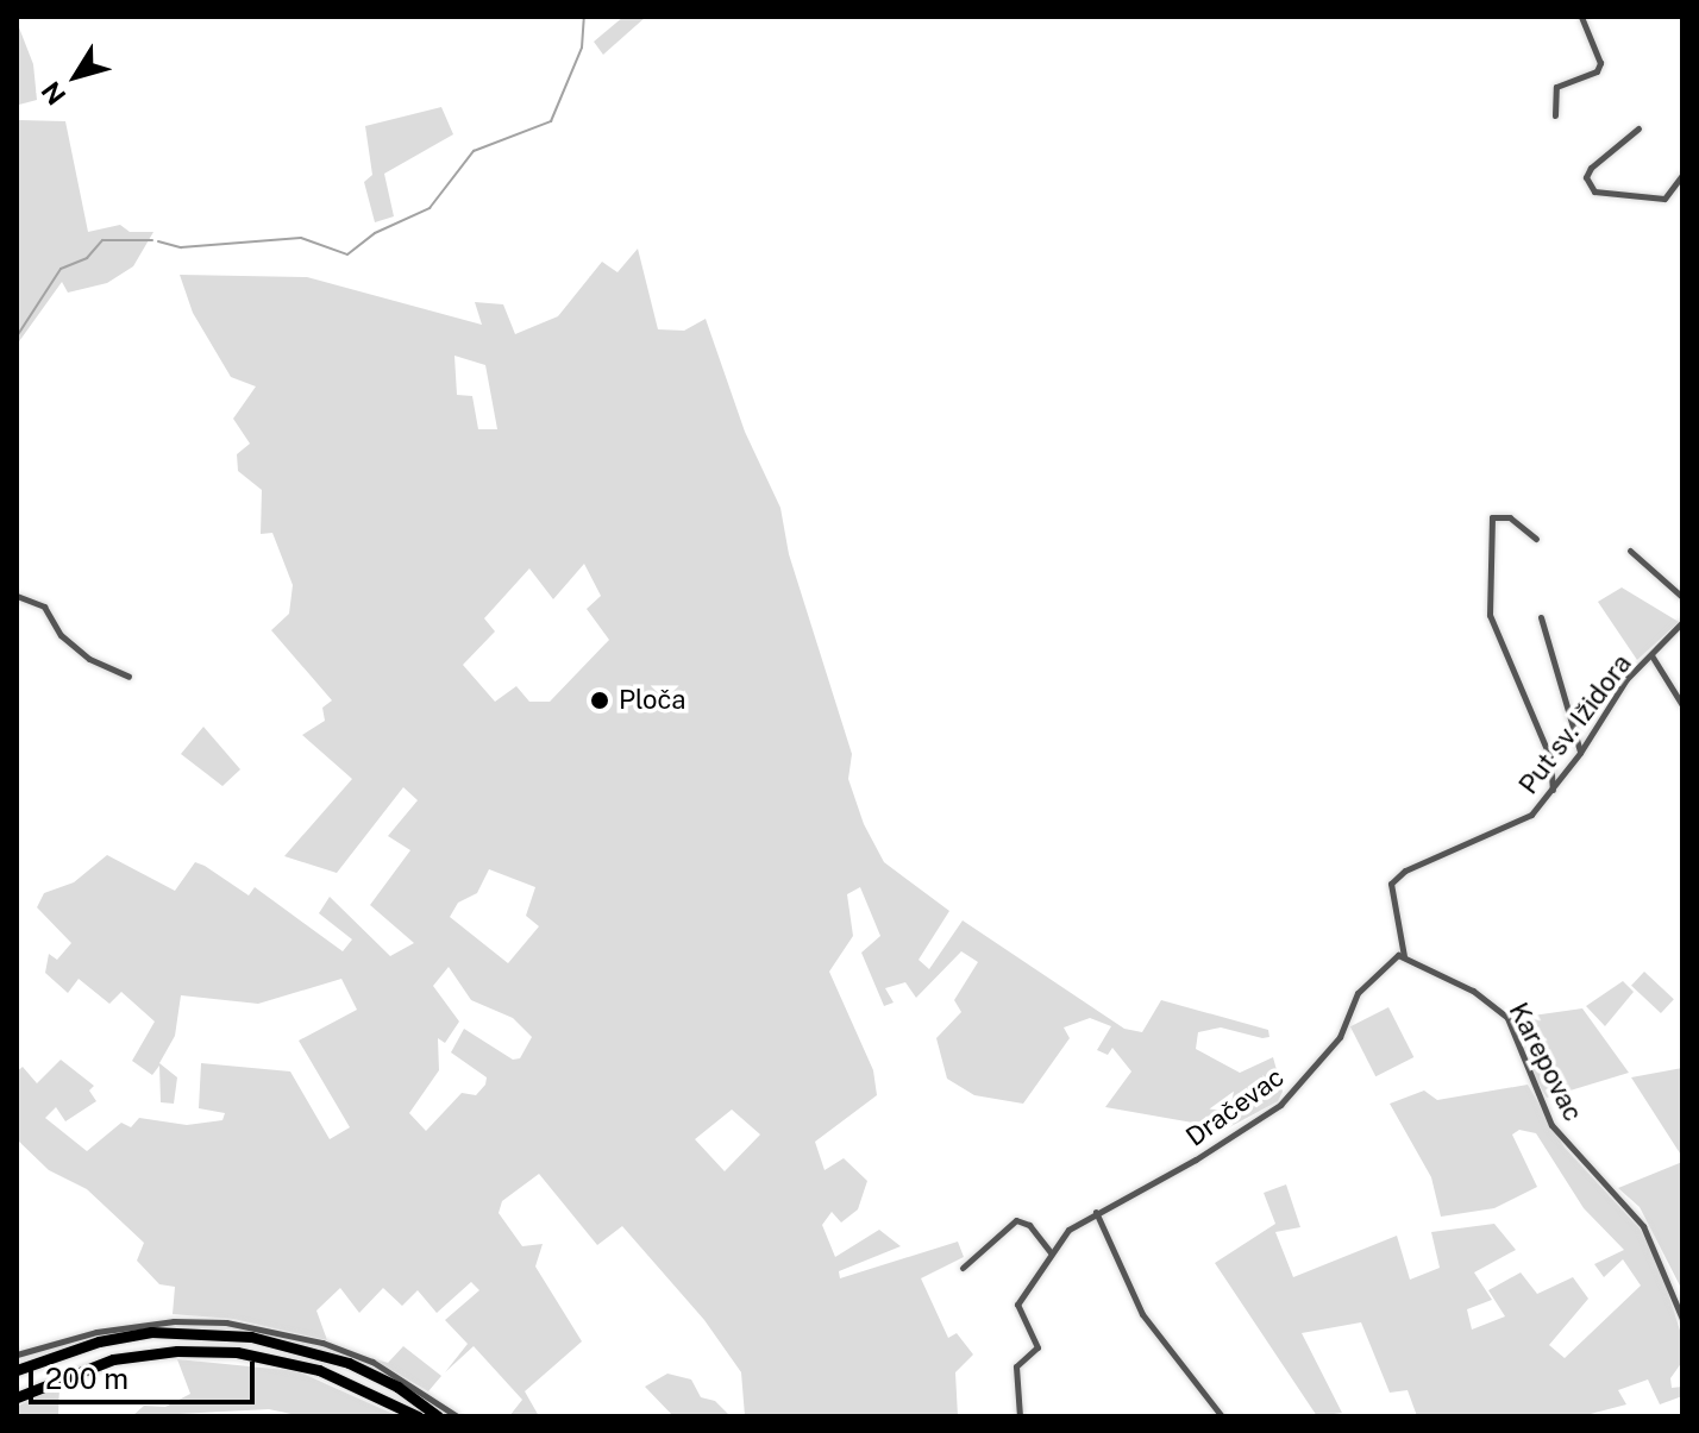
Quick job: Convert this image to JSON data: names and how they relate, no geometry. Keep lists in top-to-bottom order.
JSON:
{
  "streets": {
    "street": ["Put sv. Ižidora", "Karepovac", "Dračevac"]
  },
  "crossings": [
    ["Put sv. Ižidora", "Karepovac"],
    ["Put sv. Ižidora", "Dračevac"],
    ["Karepovac", "Dračevac"]
  ],
  "places": ["Ploča"],
  "scale_bar": "200 m",
  "north": "bottom left"
}
